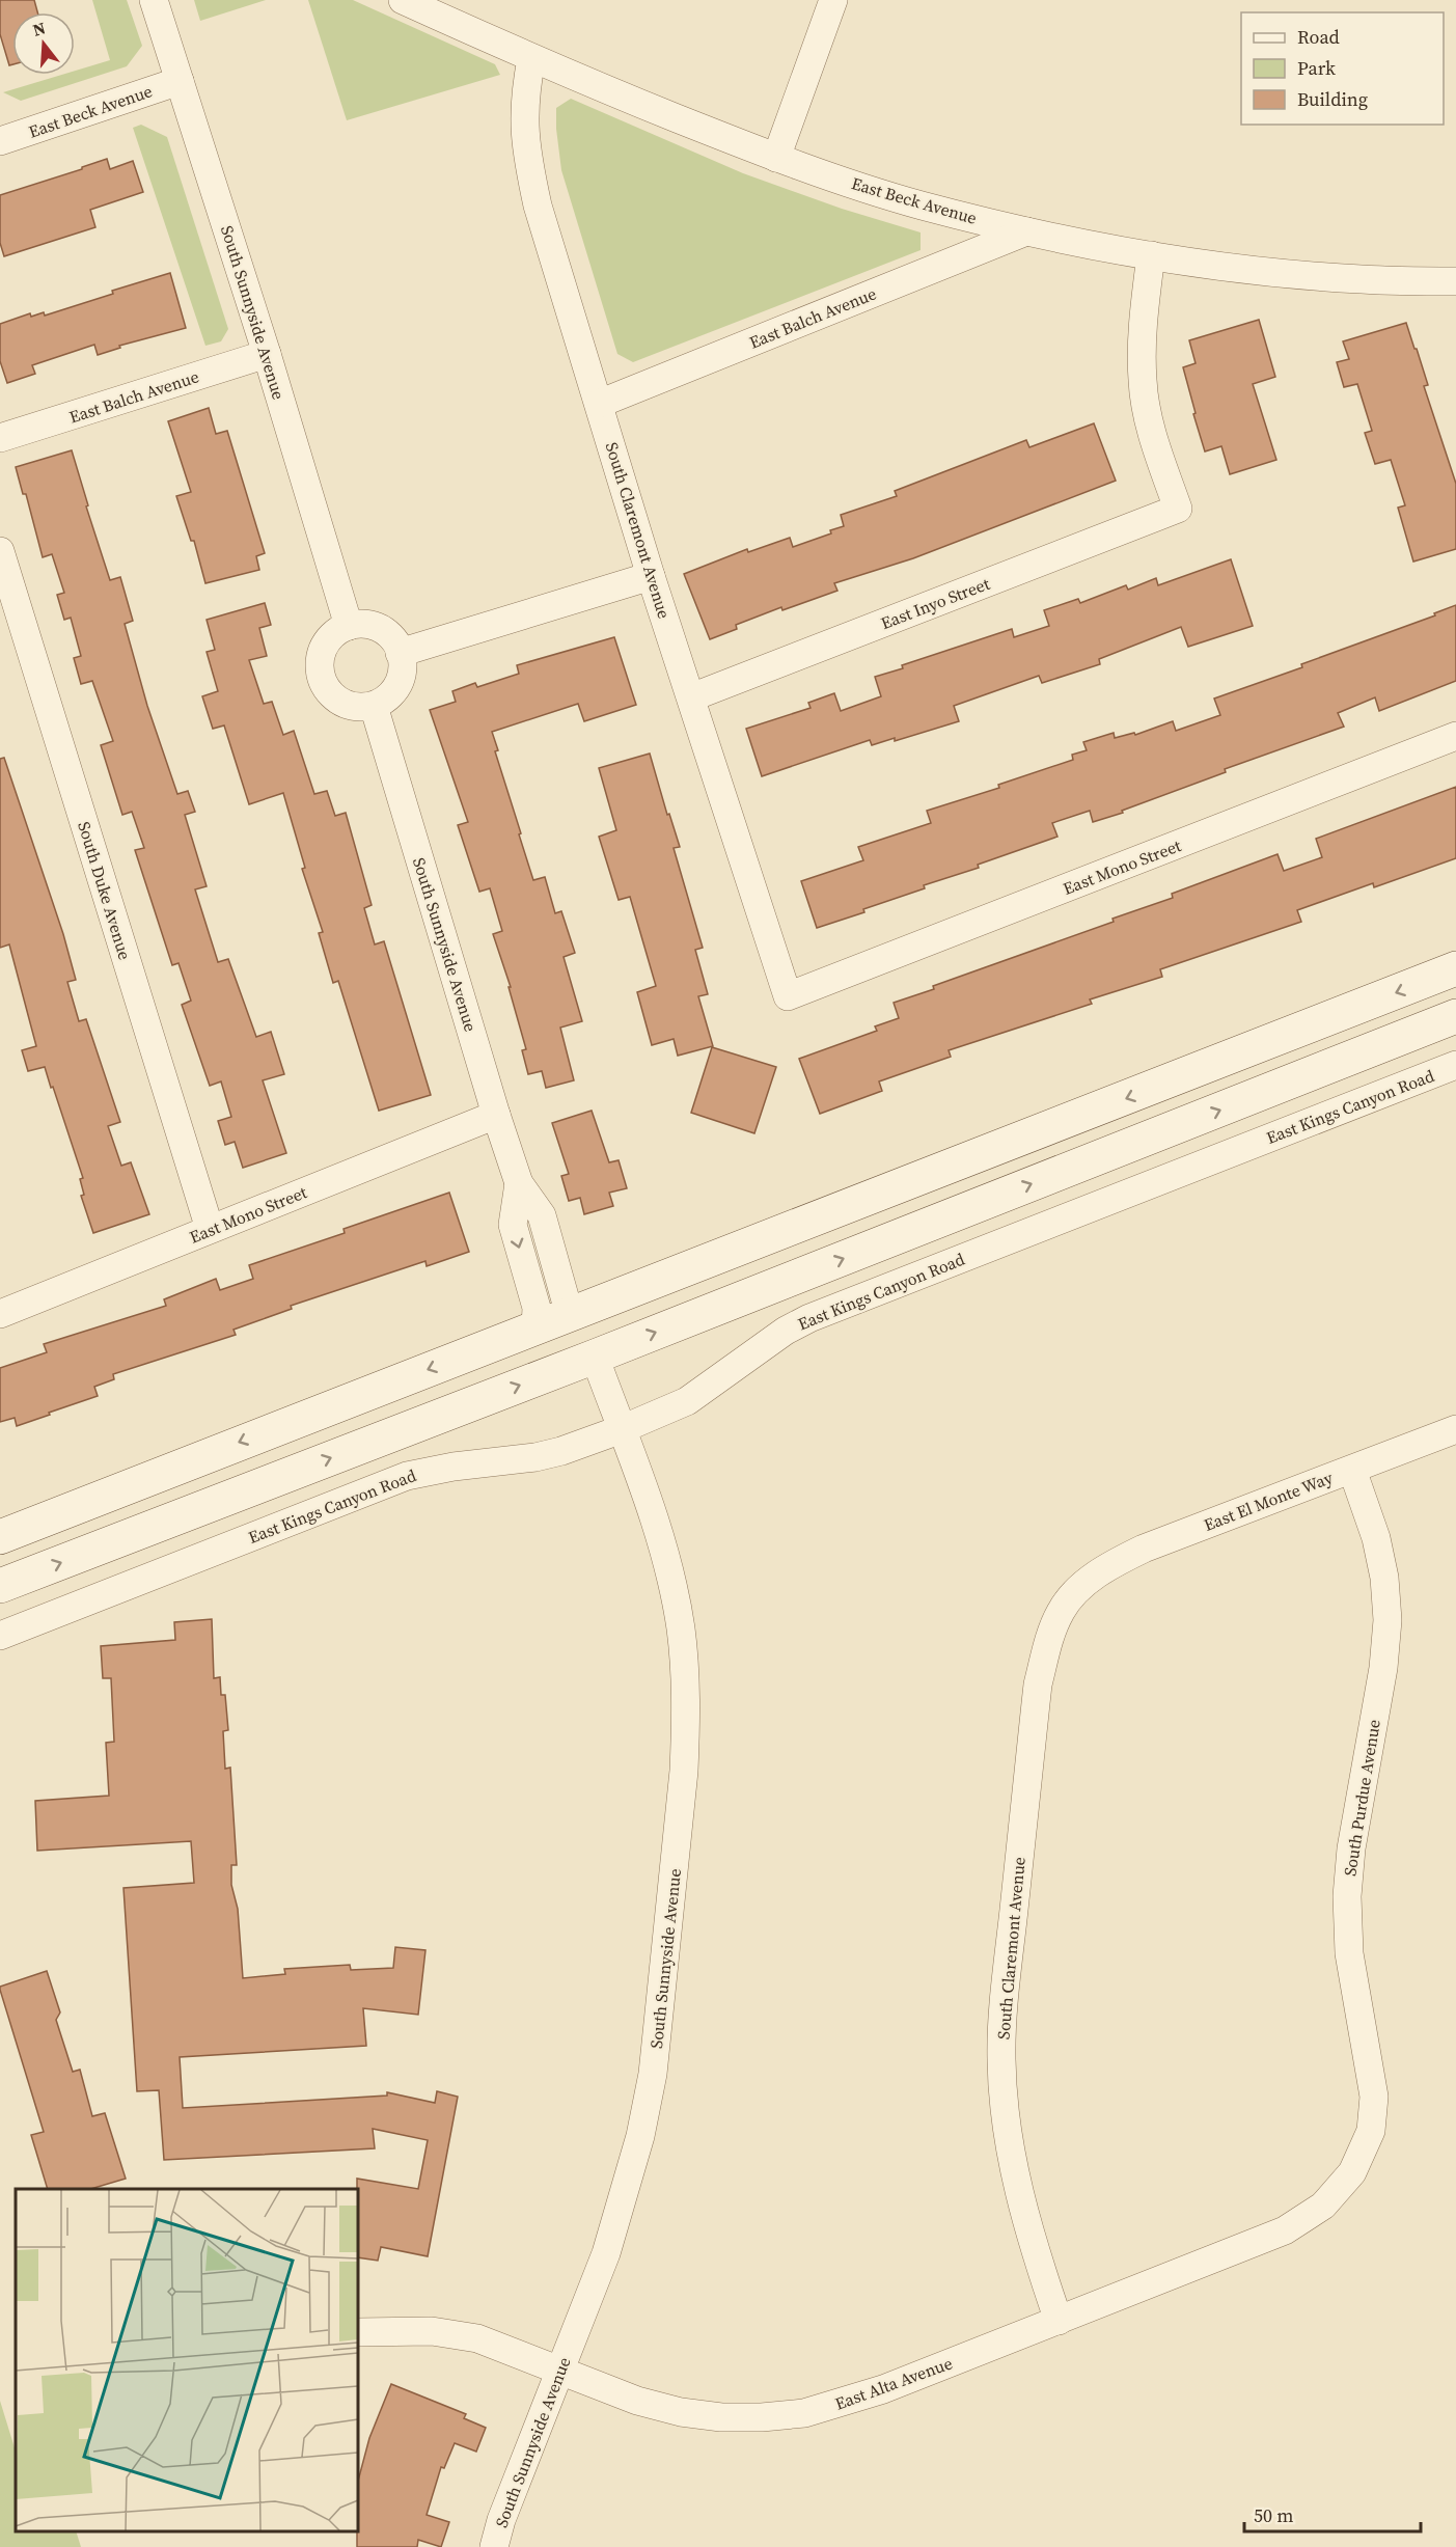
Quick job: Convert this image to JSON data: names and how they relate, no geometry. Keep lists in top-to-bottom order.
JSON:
{
  "streets": {
    "street": [
      "East Beck Avenue",
      "South Sunnyside Avenue",
      "East Balch Avenue",
      "South Claremont Avenue",
      "East Inyo Street",
      "East Mono Street",
      "South Duke Avenue",
      "East Kings Canyon Road",
      "East El Monte Way",
      "South Purdue Avenue",
      "East Alta Avenue"
    ]
  },
  "crossings": [
    ["East Beck Avenue", "South Sunnyside Avenue"],
    ["East Beck Avenue", "East Balch Avenue"],
    ["East Beck Avenue", "South Claremont Avenue"],
    ["East Beck Avenue", "East Inyo Street"],
    ["South Sunnyside Avenue", "East Balch Avenue"],
    ["South Sunnyside Avenue", "East Mono Street"],
    ["South Sunnyside Avenue", "East Kings Canyon Road"],
    ["South Sunnyside Avenue", "East Alta Avenue"],
    ["East Balch Avenue", "South Claremont Avenue"],
    ["South Claremont Avenue", "East Inyo Street"],
    ["South Claremont Avenue", "East Mono Street"],
    ["South Claremont Avenue", "East El Monte Way"],
    ["South Claremont Avenue", "East Alta Avenue"],
    ["East Mono Street", "South Duke Avenue"],
    ["East El Monte Way", "South Purdue Avenue"],
    ["South Purdue Avenue", "East Alta Avenue"]
  ],
  "legend": ["Road", "Park", "Building"],
  "scale_bar": "50 m",
  "north": "top"
}
